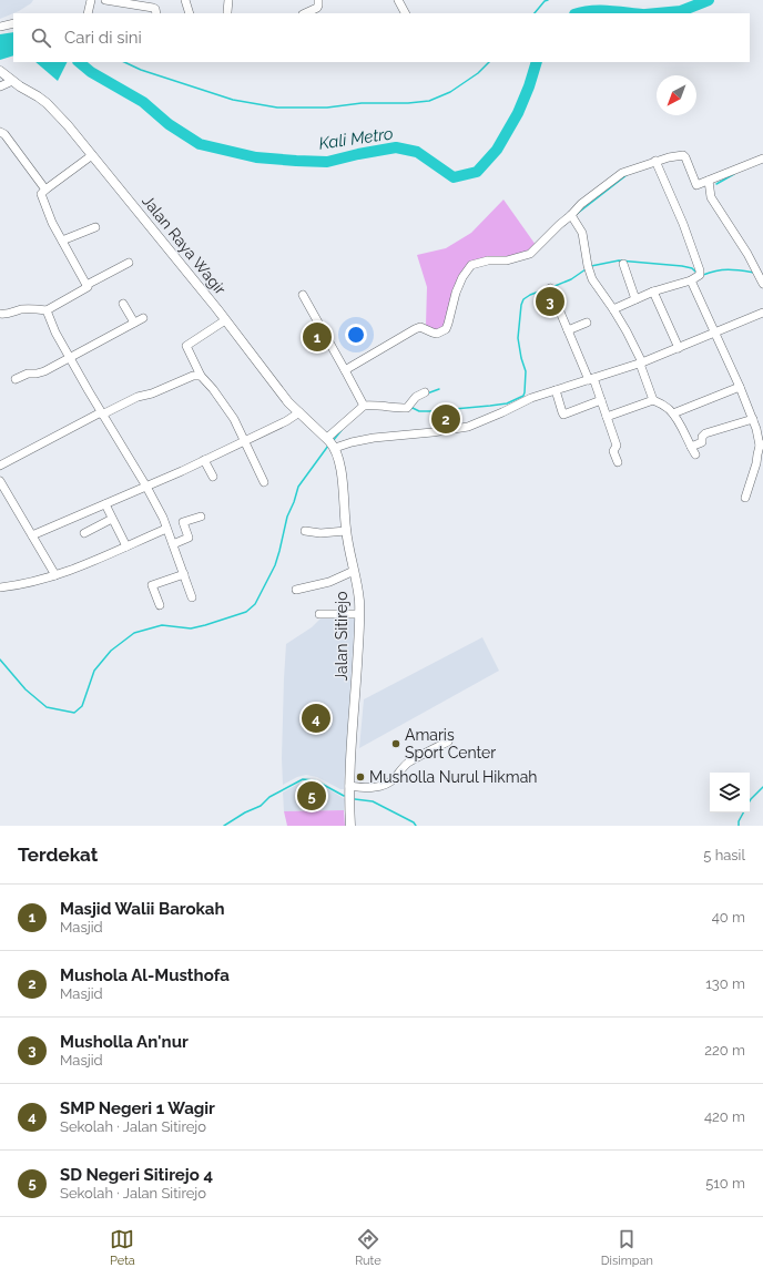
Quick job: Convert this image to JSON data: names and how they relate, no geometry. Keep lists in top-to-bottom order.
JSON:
{
  "streets": {
    "main road": ["Jalan Raya Wagir", "Jalan Sitirejo"]
  },
  "crossings": [
    ["Jalan Raya Wagir", "Jalan Sitirejo"]
  ],
  "water": ["Kali Metro"],
  "places": ["Amaris Sport Center", "Musholla Nurul Hikmah"],
  "north": "bottom left",
  "page": {
    "search": "Cari di sini",
    "pins": [
      "3",
      "1",
      "2",
      "4",
      "5"
    ],
    "heading": ["Terdekat", "5 hasil"],
    "list": [
      {
        "mark": "1",
        "name": "Masjid Walii Barokah",
        "note": "Masjid",
        "value": "40 m"
      },
      {
        "mark": "2",
        "name": "Mushola Al-Musthofa",
        "note": "Masjid",
        "value": "130 m"
      },
      {
        "mark": "3",
        "name": "Musholla An'nur",
        "note": "Masjid",
        "value": "220 m"
      },
      {
        "mark": "4",
        "name": "SMP Negeri 1 Wagir",
        "note": "Sekolah · Jalan Sitirejo",
        "value": "420 m"
      },
      {
        "mark": "5",
        "name": "SD Negeri Sitirejo 4",
        "note": "Sekolah · Jalan Sitirejo",
        "value": "510 m"
      }
    ],
    "nav": ["Peta", "Rute", "Disimpan"]
  }
}
